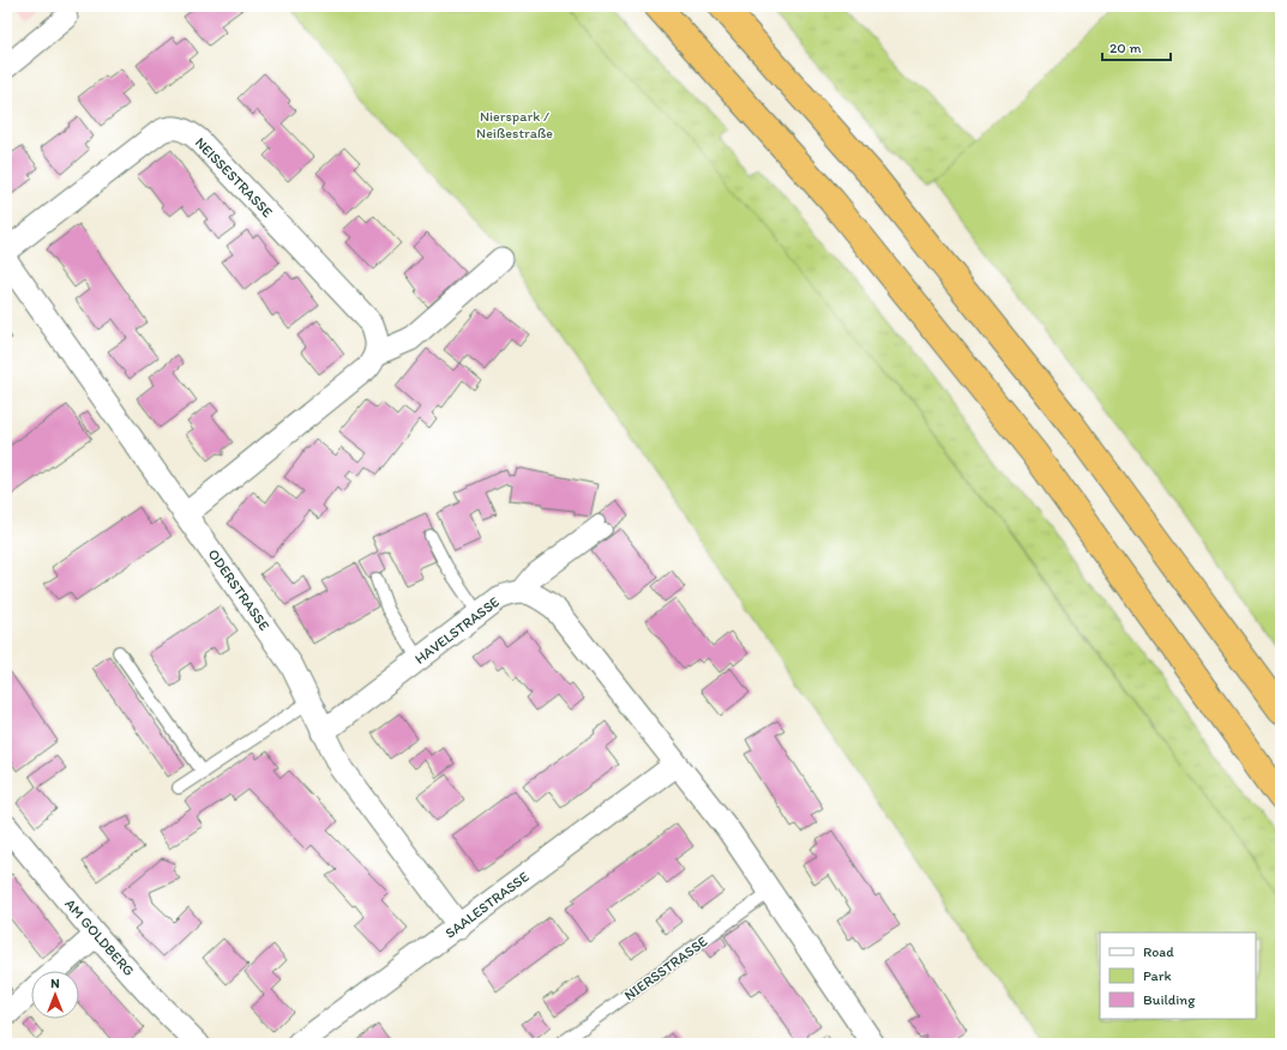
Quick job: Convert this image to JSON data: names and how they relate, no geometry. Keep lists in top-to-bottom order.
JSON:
{
  "streets": {
    "street": [
      "NEISSESTRASSE",
      "ODERSTRASSE",
      "HAVELSTRASSE",
      "SAALESTRASSE",
      "AM GOLDBERG"
    ],
    "lane": ["NIERSSTRASSE"]
  },
  "crossings": [
    ["ODERSTRASSE", "HAVELSTRASSE"],
    ["ODERSTRASSE", "SAALESTRASSE"]
  ],
  "parks": ["Nierspark / Neißestraße"],
  "legend": ["Road", "Park", "Building"],
  "scale_bar": "20 m",
  "north": "top"
}
